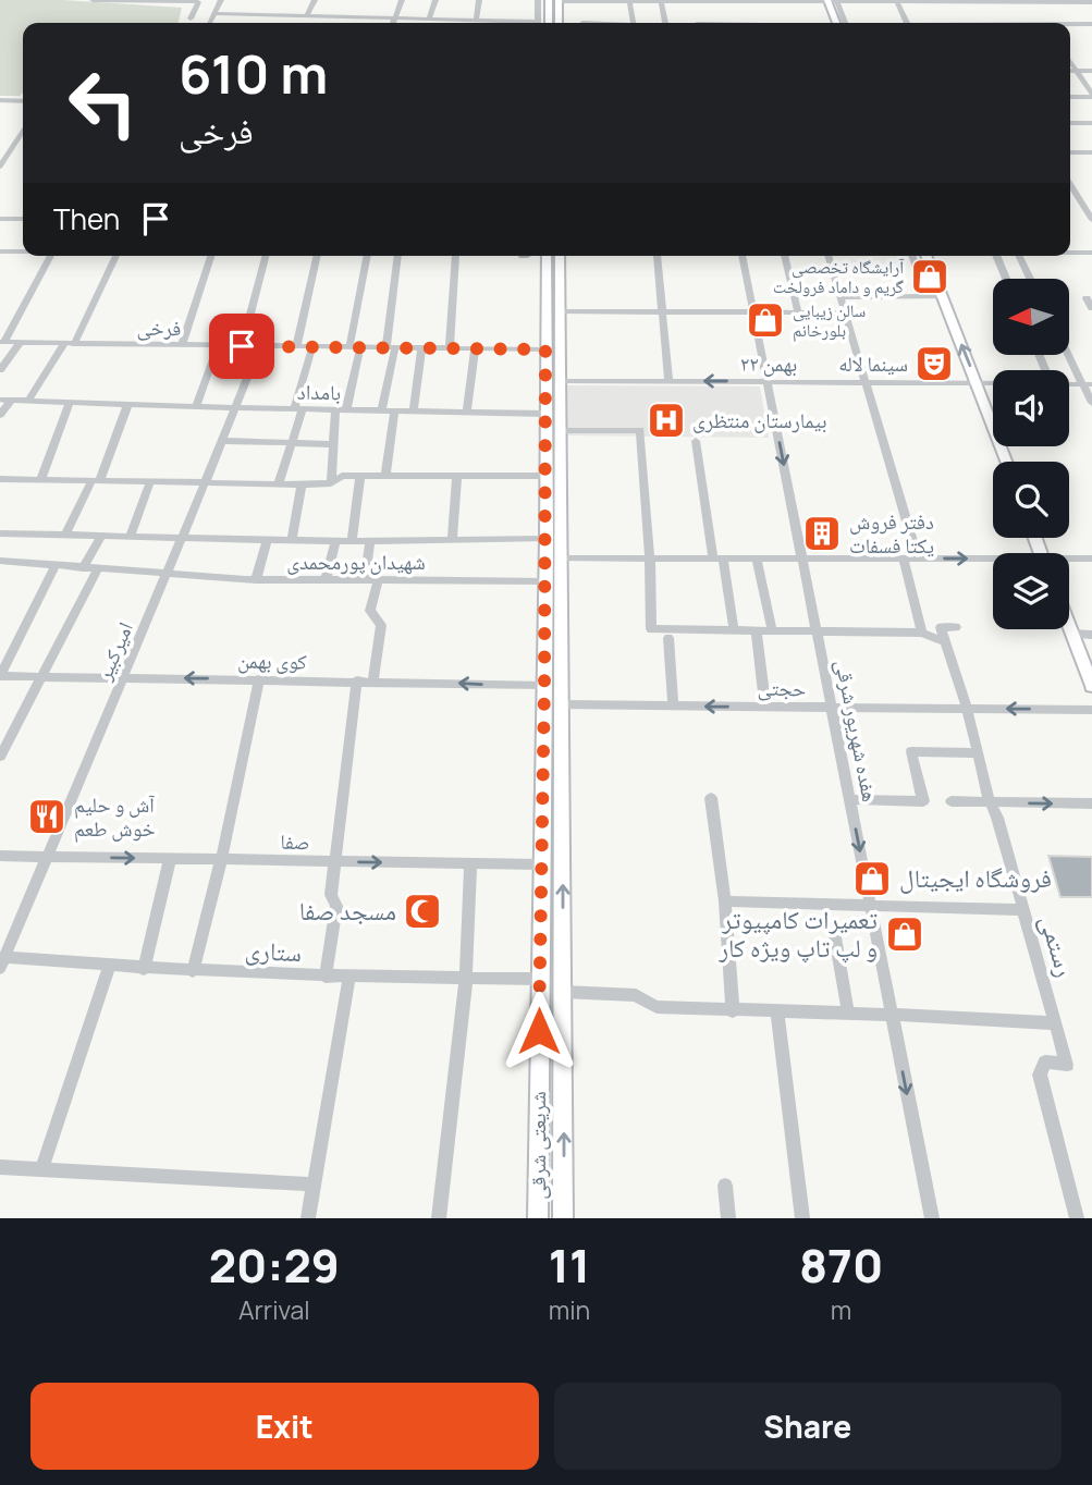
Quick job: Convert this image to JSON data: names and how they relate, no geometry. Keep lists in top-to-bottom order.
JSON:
{
  "streets": {
    "main road": ["شریعتی شرقی"],
    "street": [
      "فرخی",
      "۲۲ بهمن",
      "بامداد",
      "شهیدان پورمحمدی",
      "امیرکبیر",
      "کوی بهمن",
      "حجتی",
      "هفده شهریور شرقی",
      "صفا",
      "رستمی",
      "ستاری"
    ]
  },
  "crossings": [
    ["فرخی", "امیرکبیر"],
    ["فرخی", "شریعتی شرقی"],
    ["۲۲ بهمن", "هفده شهریور شرقی"],
    ["۲۲ بهمن", "شریعتی شرقی"],
    ["بامداد", "امیرکبیر"],
    ["بامداد", "شریعتی شرقی"],
    ["شهیدان پورمحمدی", "امیرکبیر"],
    ["شهیدان پورمحمدی", "شریعتی شرقی"],
    ["امیرکبیر", "کوی بهمن"],
    ["امیرکبیر", "صفا"],
    ["امیرکبیر", "ستاری"],
    ["کوی بهمن", "شریعتی شرقی"],
    ["حجتی", "هفده شهریور شرقی"],
    ["حجتی", "رستمی"],
    ["حجتی", "شریعتی شرقی"],
    ["صفا", "شریعتی شرقی"],
    ["ستاری", "شریعتی شرقی"]
  ],
  "one_way": ["کوی بهمن", "هفده شهریور شرقی", "صفا"],
  "places": {
    "shop": [
      "آرایشگاه تخصصی گریم و داماد فرولخت",
      "سالن زیبایی بلورخانم",
      "فروشگاه ایجیتال",
      "تعمیرات کامپیوتر و لپ تاپ ویژه کار"
    ],
    "theatre": ["سینما لاله"],
    "hospital": ["بیمارستان منتظری"],
    "building": ["دفتر فروش یکتا فسفات"],
    "restaurant": ["آش و حلیم خوش طعم"],
    "mosque": ["مسجد صفا"]
  },
  "north": "left",
  "page": {
    "turn": ["610 m", "فرخی"],
    "then": "Then",
    "eta": [
      "20:29",
      "Arrival",
      "11",
      "min",
      "870",
      "m"
    ],
    "buttons": ["Exit", "Share"]
  }
}
